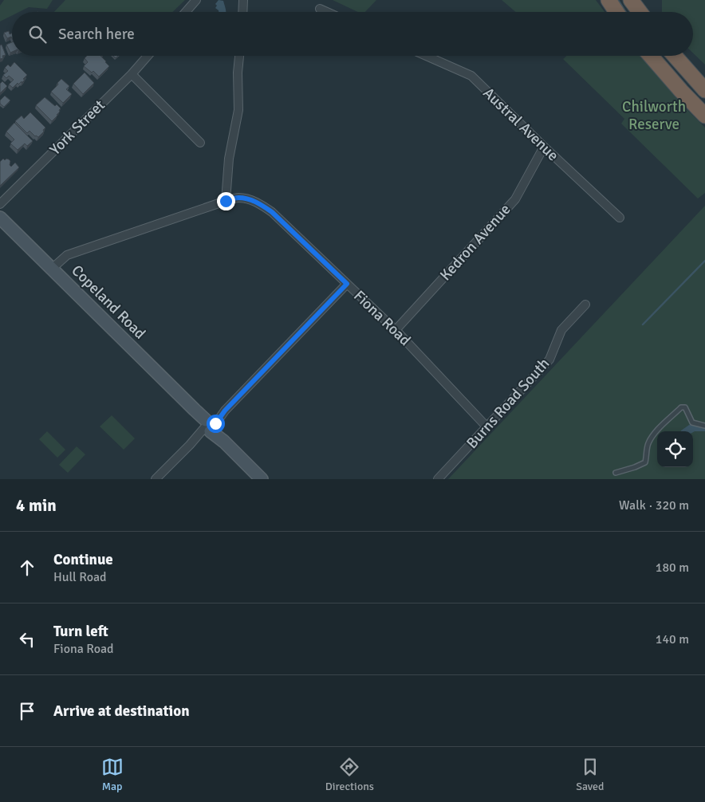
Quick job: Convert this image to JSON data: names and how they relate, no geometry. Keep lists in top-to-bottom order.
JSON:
{
  "streets": {
    "main road": ["Copeland Road"],
    "street": [
      "Austral Avenue",
      "York Street",
      "Kedron Avenue",
      "Fiona Road",
      "Burns Road South"
    ]
  },
  "crossings": [
    ["Austral Avenue", "Kedron Avenue"],
    ["Kedron Avenue", "Fiona Road"],
    ["Copeland Road", "Fiona Road"],
    ["Fiona Road", "Burns Road South"]
  ],
  "parks": ["Chilworth Reserve"],
  "page": {
    "search": "Search here",
    "heading": ["4 min", "Walk · 320 m"],
    "list": [
      ["Continue", "Hull Road", "180 m"],
      ["Turn left", "Fiona Road", "140 m"],
      "Arrive at destination"
    ],
    "nav": ["Map", "Directions", "Saved"]
  }
}
